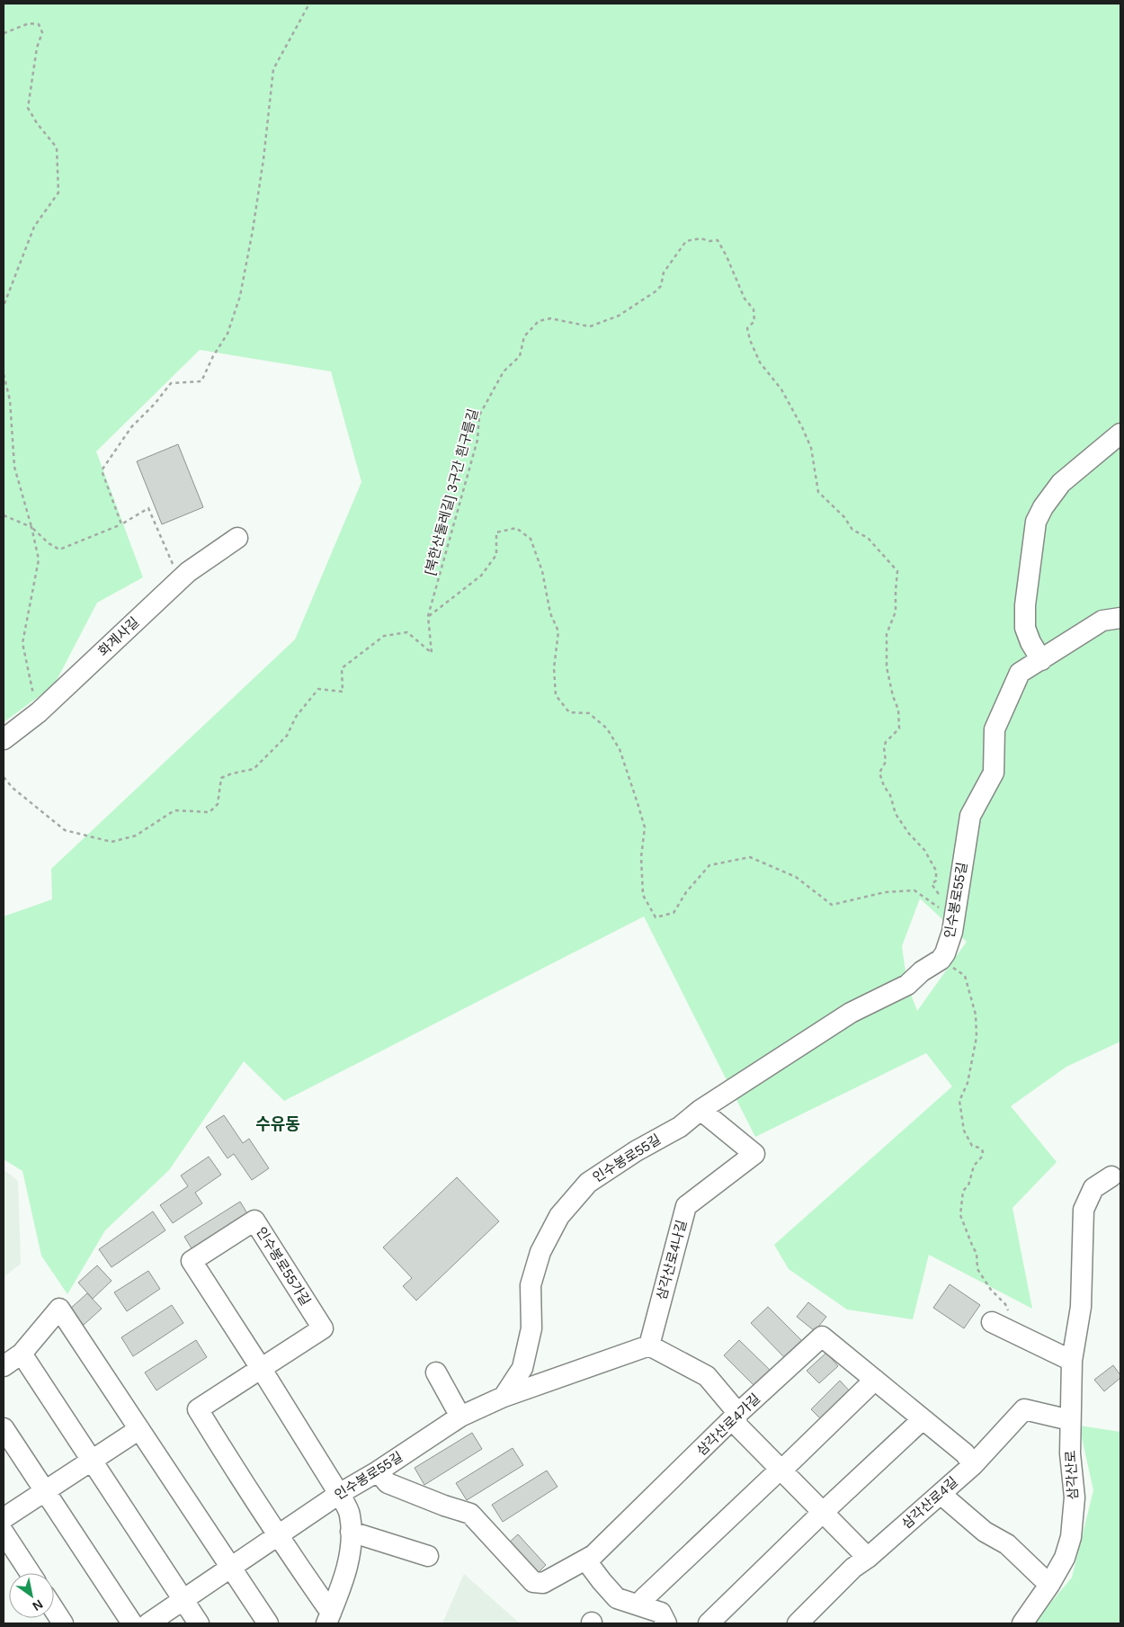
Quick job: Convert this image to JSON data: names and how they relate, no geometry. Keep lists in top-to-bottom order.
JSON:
{
  "streets": {
    "street": [
      "화계사길",
      "인수봉로55길",
      "삼각산로4나길",
      "인수봉로55가길",
      "삼각산로4가길",
      "삼각산로",
      "삼각산로4길"
    ],
    "path": ["[북한산둘레길] 3구간 흰구름길"]
  },
  "crossings": [
    ["인수봉로55길", "삼각산로4나길"],
    ["인수봉로55길", "인수봉로55가길"],
    ["인수봉로55길", "삼각산로4가길"],
    ["삼각산로4가길", "삼각산로4길"],
    ["삼각산로", "삼각산로4길"]
  ],
  "districts": ["수유동"],
  "north": "bottom right"
}
